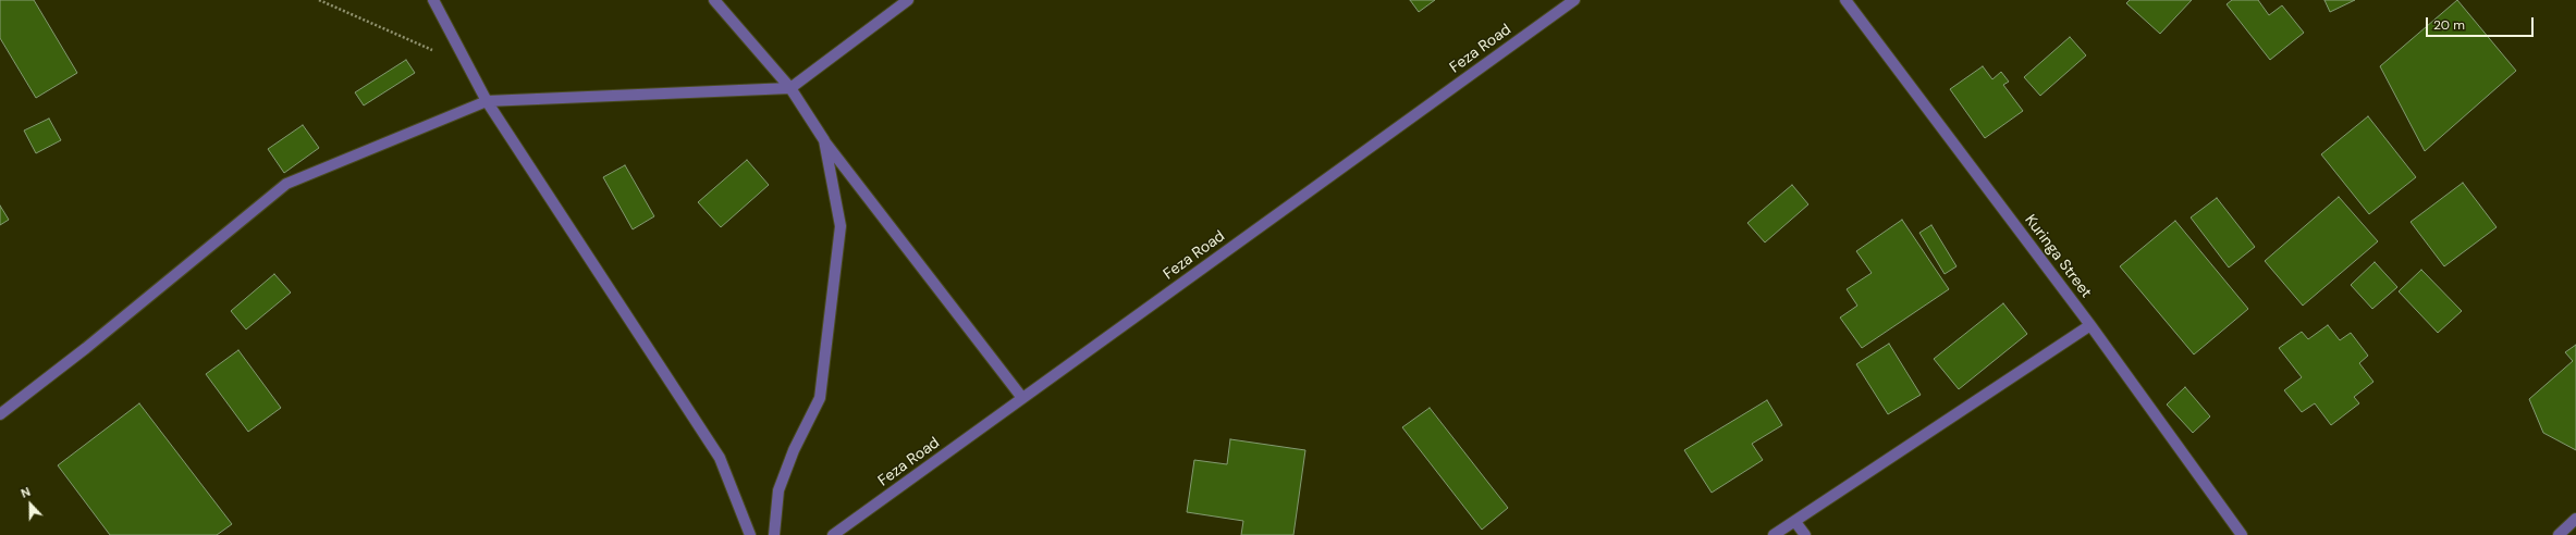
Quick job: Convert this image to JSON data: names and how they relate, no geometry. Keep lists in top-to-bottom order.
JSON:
{
  "streets": {
    "street": ["Feza Road", "Kuringa Street"]
  },
  "scale_bar": "20 m",
  "north": "top"
}
